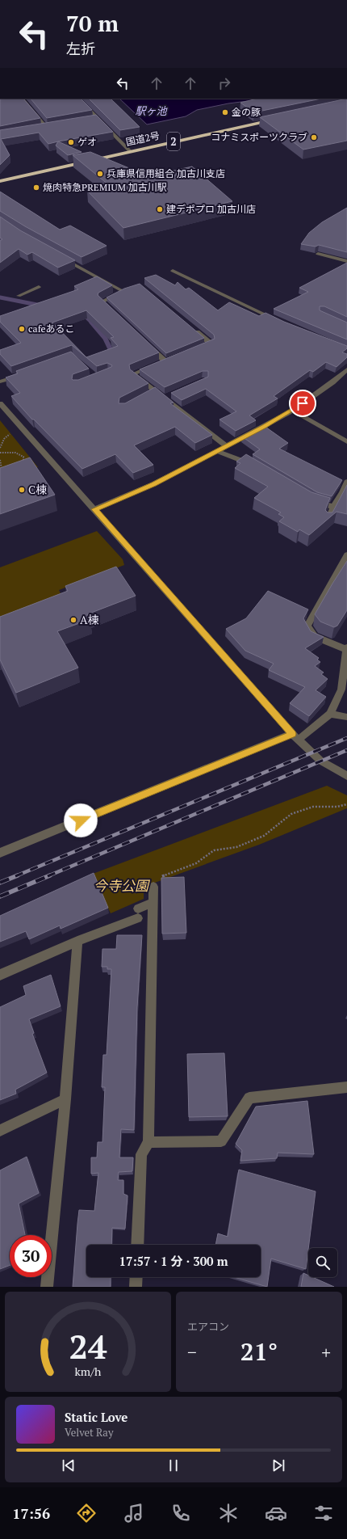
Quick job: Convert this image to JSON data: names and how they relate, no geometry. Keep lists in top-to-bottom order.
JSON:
{
  "streets": {
    "highway": ["国道2号", "2"]
  },
  "water": ["駅ヶ池"],
  "parks": ["今寺公園"],
  "places": [
    "金の豚",
    "コナミスポーツクラブ",
    "ゲオ",
    "兵庫県信用組合 加古川支店",
    "焼肉特急PREMIUM 加古川駅",
    "建デポプロ 加古川店",
    "cafeあるこ",
    "C棟",
    "A棟"
  ],
  "page": {
    "turn": ["70 m", "左折"],
    "limit": "30",
    "trip": "17:57 · 1 分 · 300 m",
    "tile": "エアコン",
    "heat": ["−", "21°", "+"],
    "song": ["Static Love", "Velvet Ray"],
    "tabs": "17:56",
    "gauge": ["24", "km/h"]
  }
}
